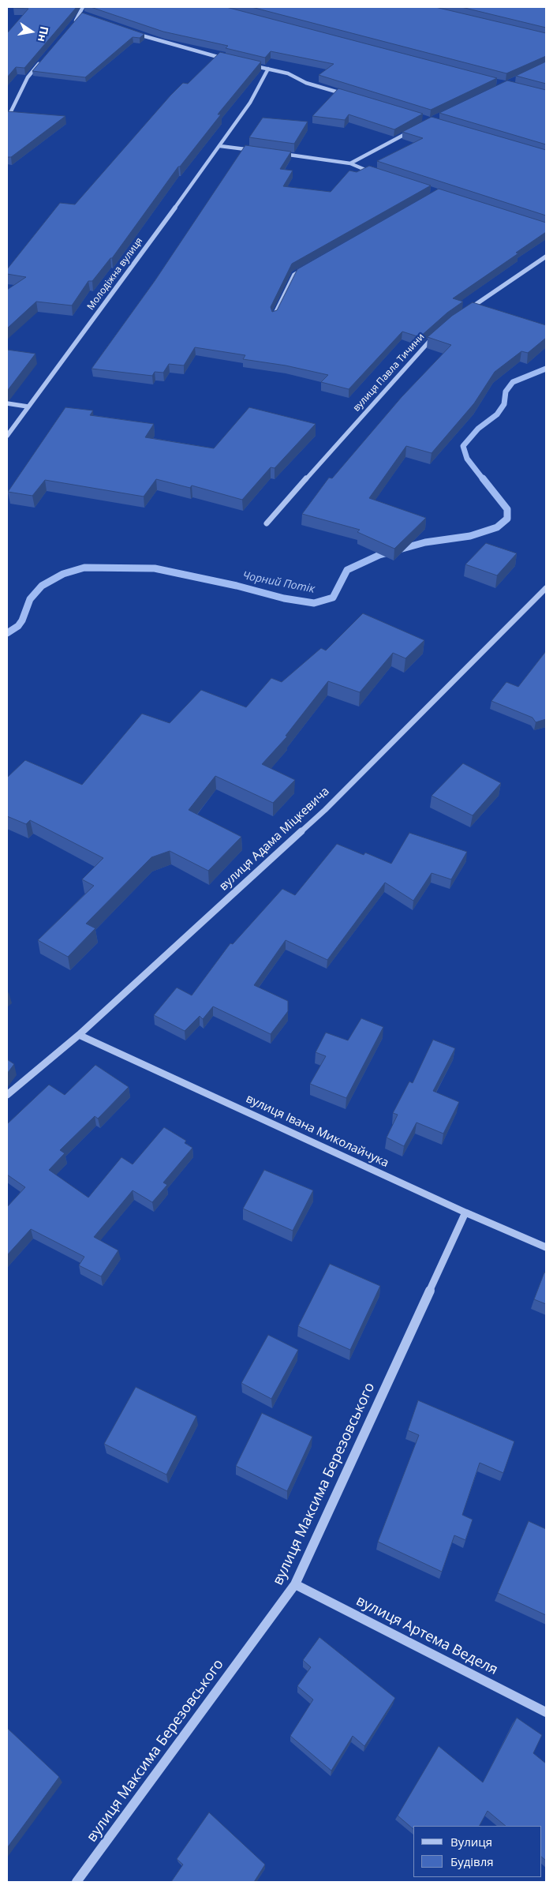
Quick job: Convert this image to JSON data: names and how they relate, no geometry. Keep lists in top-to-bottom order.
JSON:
{
  "streets": {
    "street": [
      "Молодіжна вулиця",
      "вулиця Павла Тичини",
      "вулиця Адама Міцкевича",
      "вулиця Івана Миколайчука",
      "вулиця Максима Березовського",
      "вулиця Артема Веделя"
    ]
  },
  "crossings": [
    ["вулиця Адама Міцкевича", "вулиця Івана Миколайчука"],
    ["вулиця Івана Миколайчука", "вулиця Максима Березовського"],
    ["вулиця Максима Березовського", "вулиця Артема Веделя"]
  ],
  "water": ["Чорний Потік"],
  "legend": ["Вулиця", "Будівля"],
  "north": "right"
}
